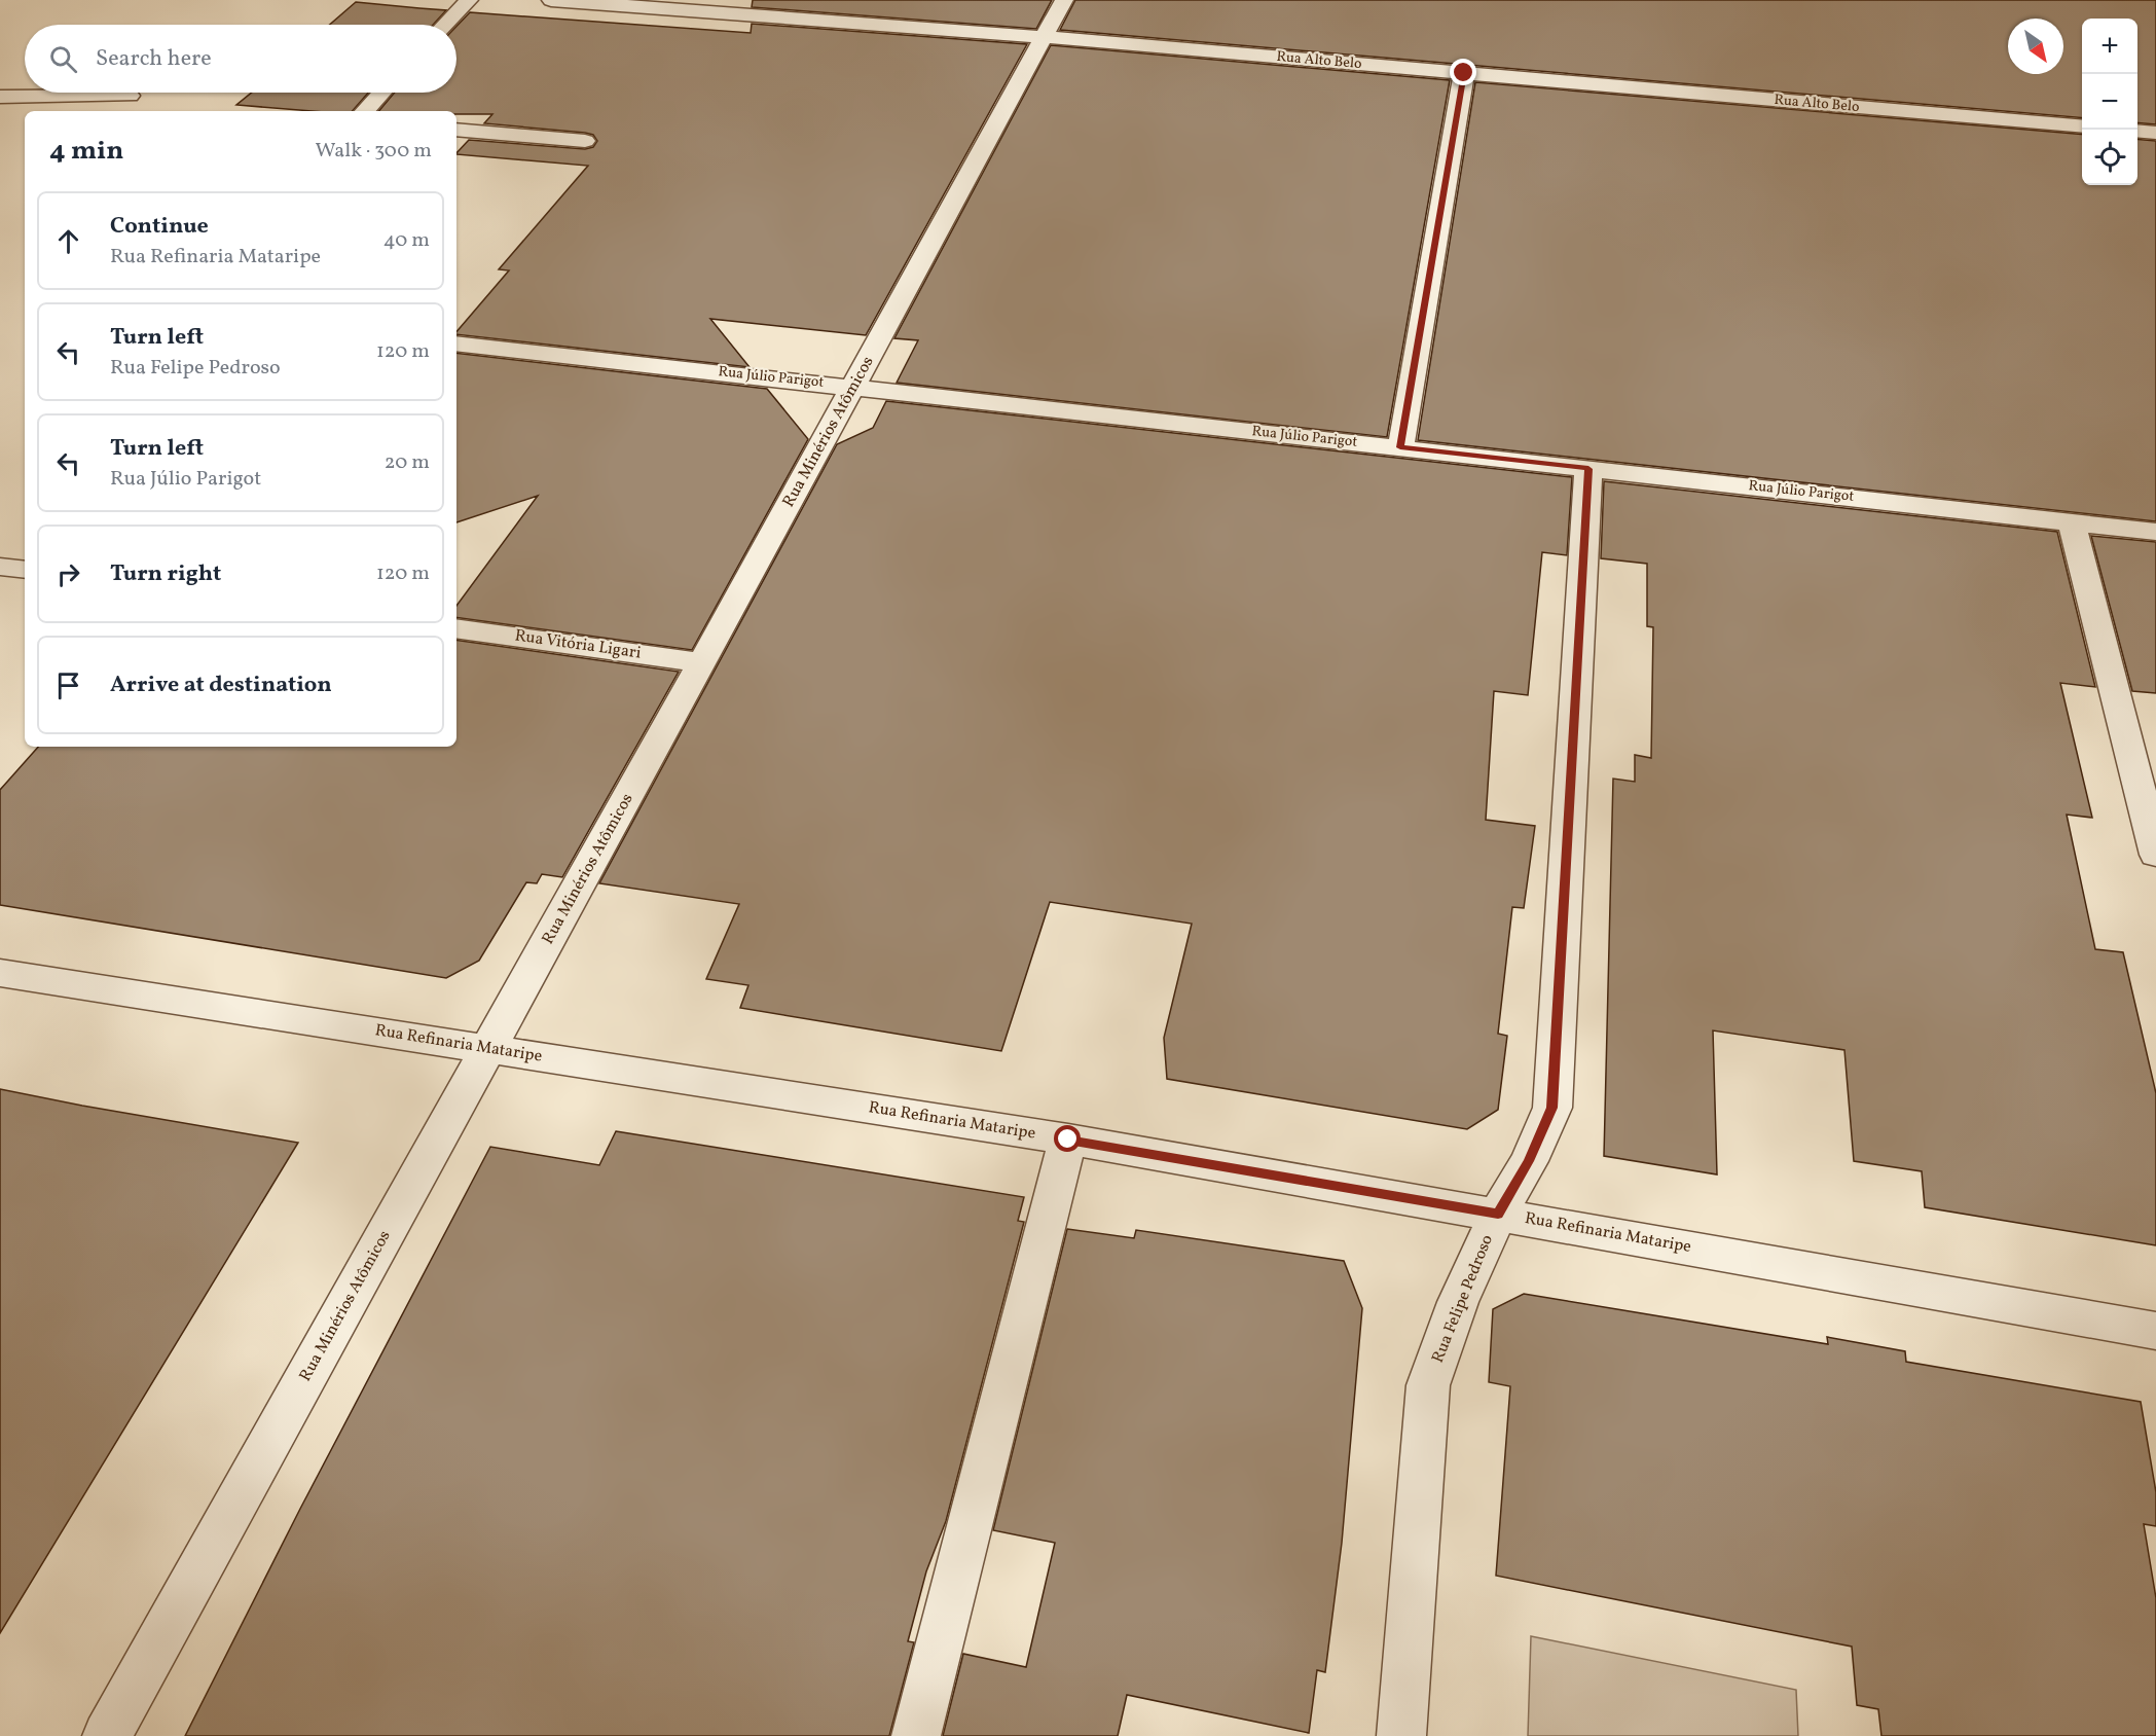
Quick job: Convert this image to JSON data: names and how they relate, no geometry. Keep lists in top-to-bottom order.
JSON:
{
  "streets": {
    "street": [
      "Rua Alto Belo",
      "Rua Júlio Parigot",
      "Rua Minérios Atômicos",
      "Rua Vitória Ligari",
      "Rua Refinaria Mataripe",
      "Rua Felipe Pedroso"
    ]
  },
  "crossings": [
    ["Rua Alto Belo", "Rua Minérios Atômicos"],
    ["Rua Júlio Parigot", "Rua Minérios Atômicos"],
    ["Rua Júlio Parigot", "Rua Felipe Pedroso"],
    ["Rua Minérios Atômicos", "Rua Vitória Ligari"],
    ["Rua Minérios Atômicos", "Rua Refinaria Mataripe"],
    ["Rua Refinaria Mataripe", "Rua Felipe Pedroso"]
  ],
  "north": "bottom right",
  "page": {
    "map_buttons": ["+", "−"],
    "search": "Search here",
    "heading": ["4 min", "Walk · 300 m"],
    "list": [
      ["Continue", "Rua Refinaria Mataripe", "40 m"],
      ["Turn left", "Rua Felipe Pedroso", "120 m"],
      ["Turn left", "Rua Júlio Parigot", "20 m"],
      ["Turn right", "120 m"],
      "Arrive at destination"
    ]
  }
}
